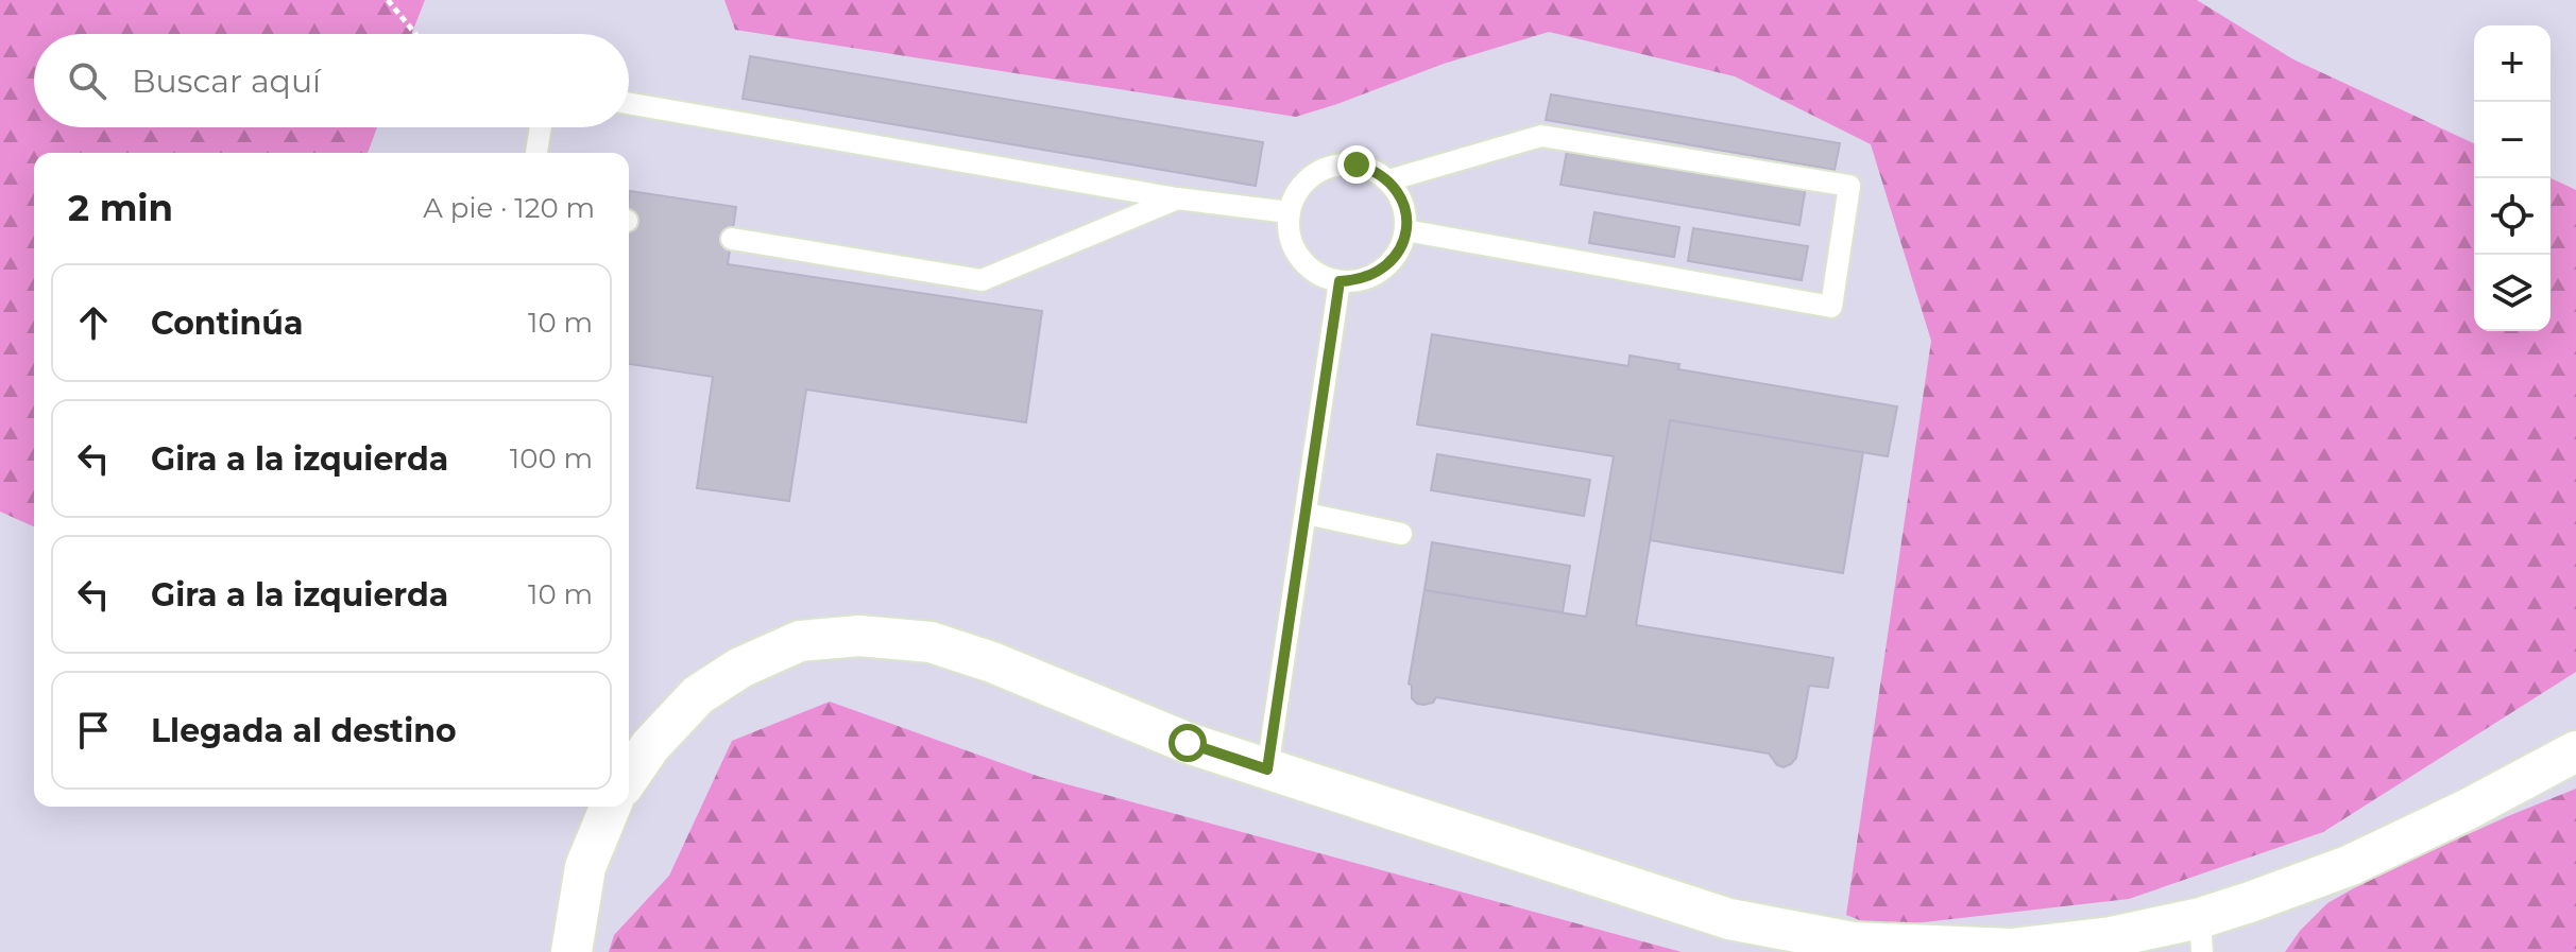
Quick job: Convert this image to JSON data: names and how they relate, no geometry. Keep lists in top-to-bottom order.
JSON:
{
  "page": {
    "map_buttons": ["+", "−"],
    "search": "Buscar aquí",
    "heading": ["2 min", "A pie · 120 m"],
    "list": [
      ["Continúa", "10 m"],
      ["Gira a la izquierda", "100 m"],
      ["Gira a la izquierda", "10 m"],
      "Llegada al destino"
    ]
  }
}
